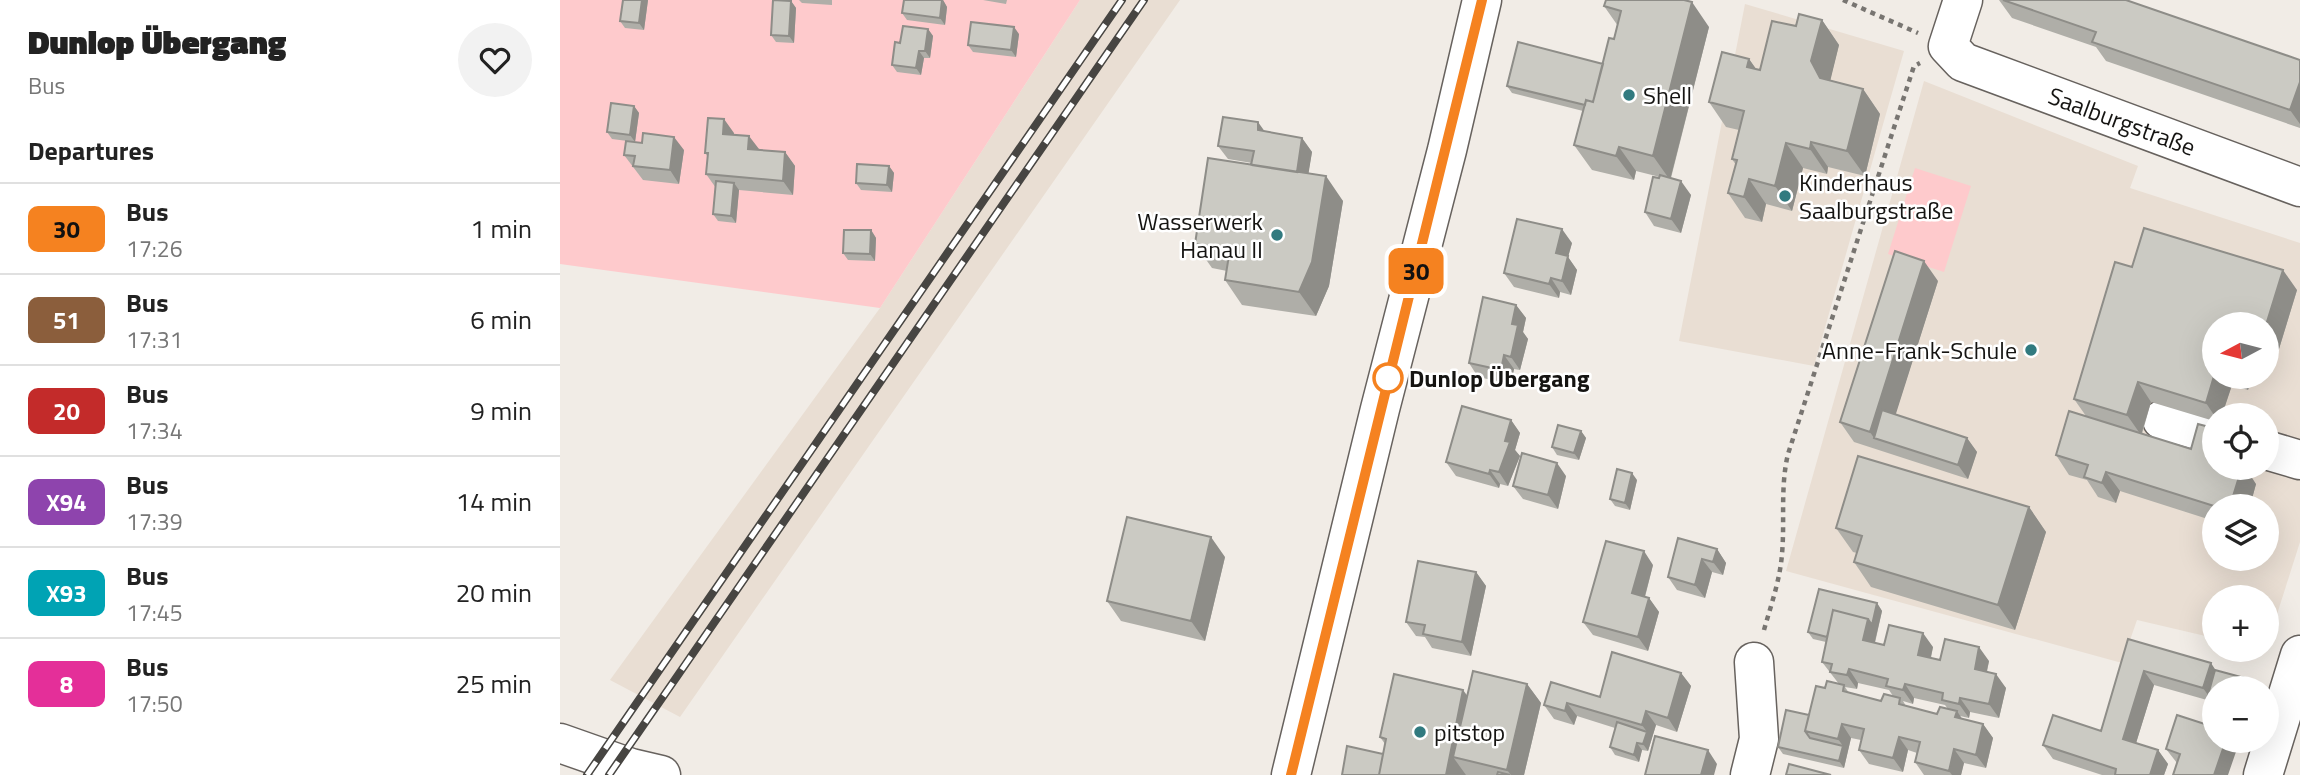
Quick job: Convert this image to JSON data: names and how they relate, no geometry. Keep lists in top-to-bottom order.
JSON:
{
  "streets": {
    "main road": ["Saalburgstraße"]
  },
  "places": [
    "Shell",
    "Kinderhaus Saalburgstraße",
    "Wasserwerk Hanau II",
    "Anne-Frank-Schule",
    "Dunlop Übergang",
    "pitstop"
  ],
  "lines": ["bus line 30"],
  "north": "left",
  "page": {
    "heading": [
      ["Dunlop Übergang", "Bus"],
      "Departures"
    ],
    "on_map": "30",
    "list": [
      {
        "mark": "30",
        "name": "Bus",
        "note": "17:26",
        "value": "1 min"
      },
      {
        "mark": "51",
        "name": "Bus",
        "note": "17:31",
        "value": "6 min"
      },
      {
        "mark": "20",
        "name": "Bus",
        "note": "17:34",
        "value": "9 min"
      },
      {
        "mark": "X94",
        "name": "Bus",
        "note": "17:39",
        "value": "14 min"
      },
      {
        "mark": "X93",
        "name": "Bus",
        "note": "17:45",
        "value": "20 min"
      },
      {
        "mark": "8",
        "name": "Bus",
        "note": "17:50",
        "value": "25 min"
      }
    ],
    "map_buttons": ["+", "−"]
  }
}
